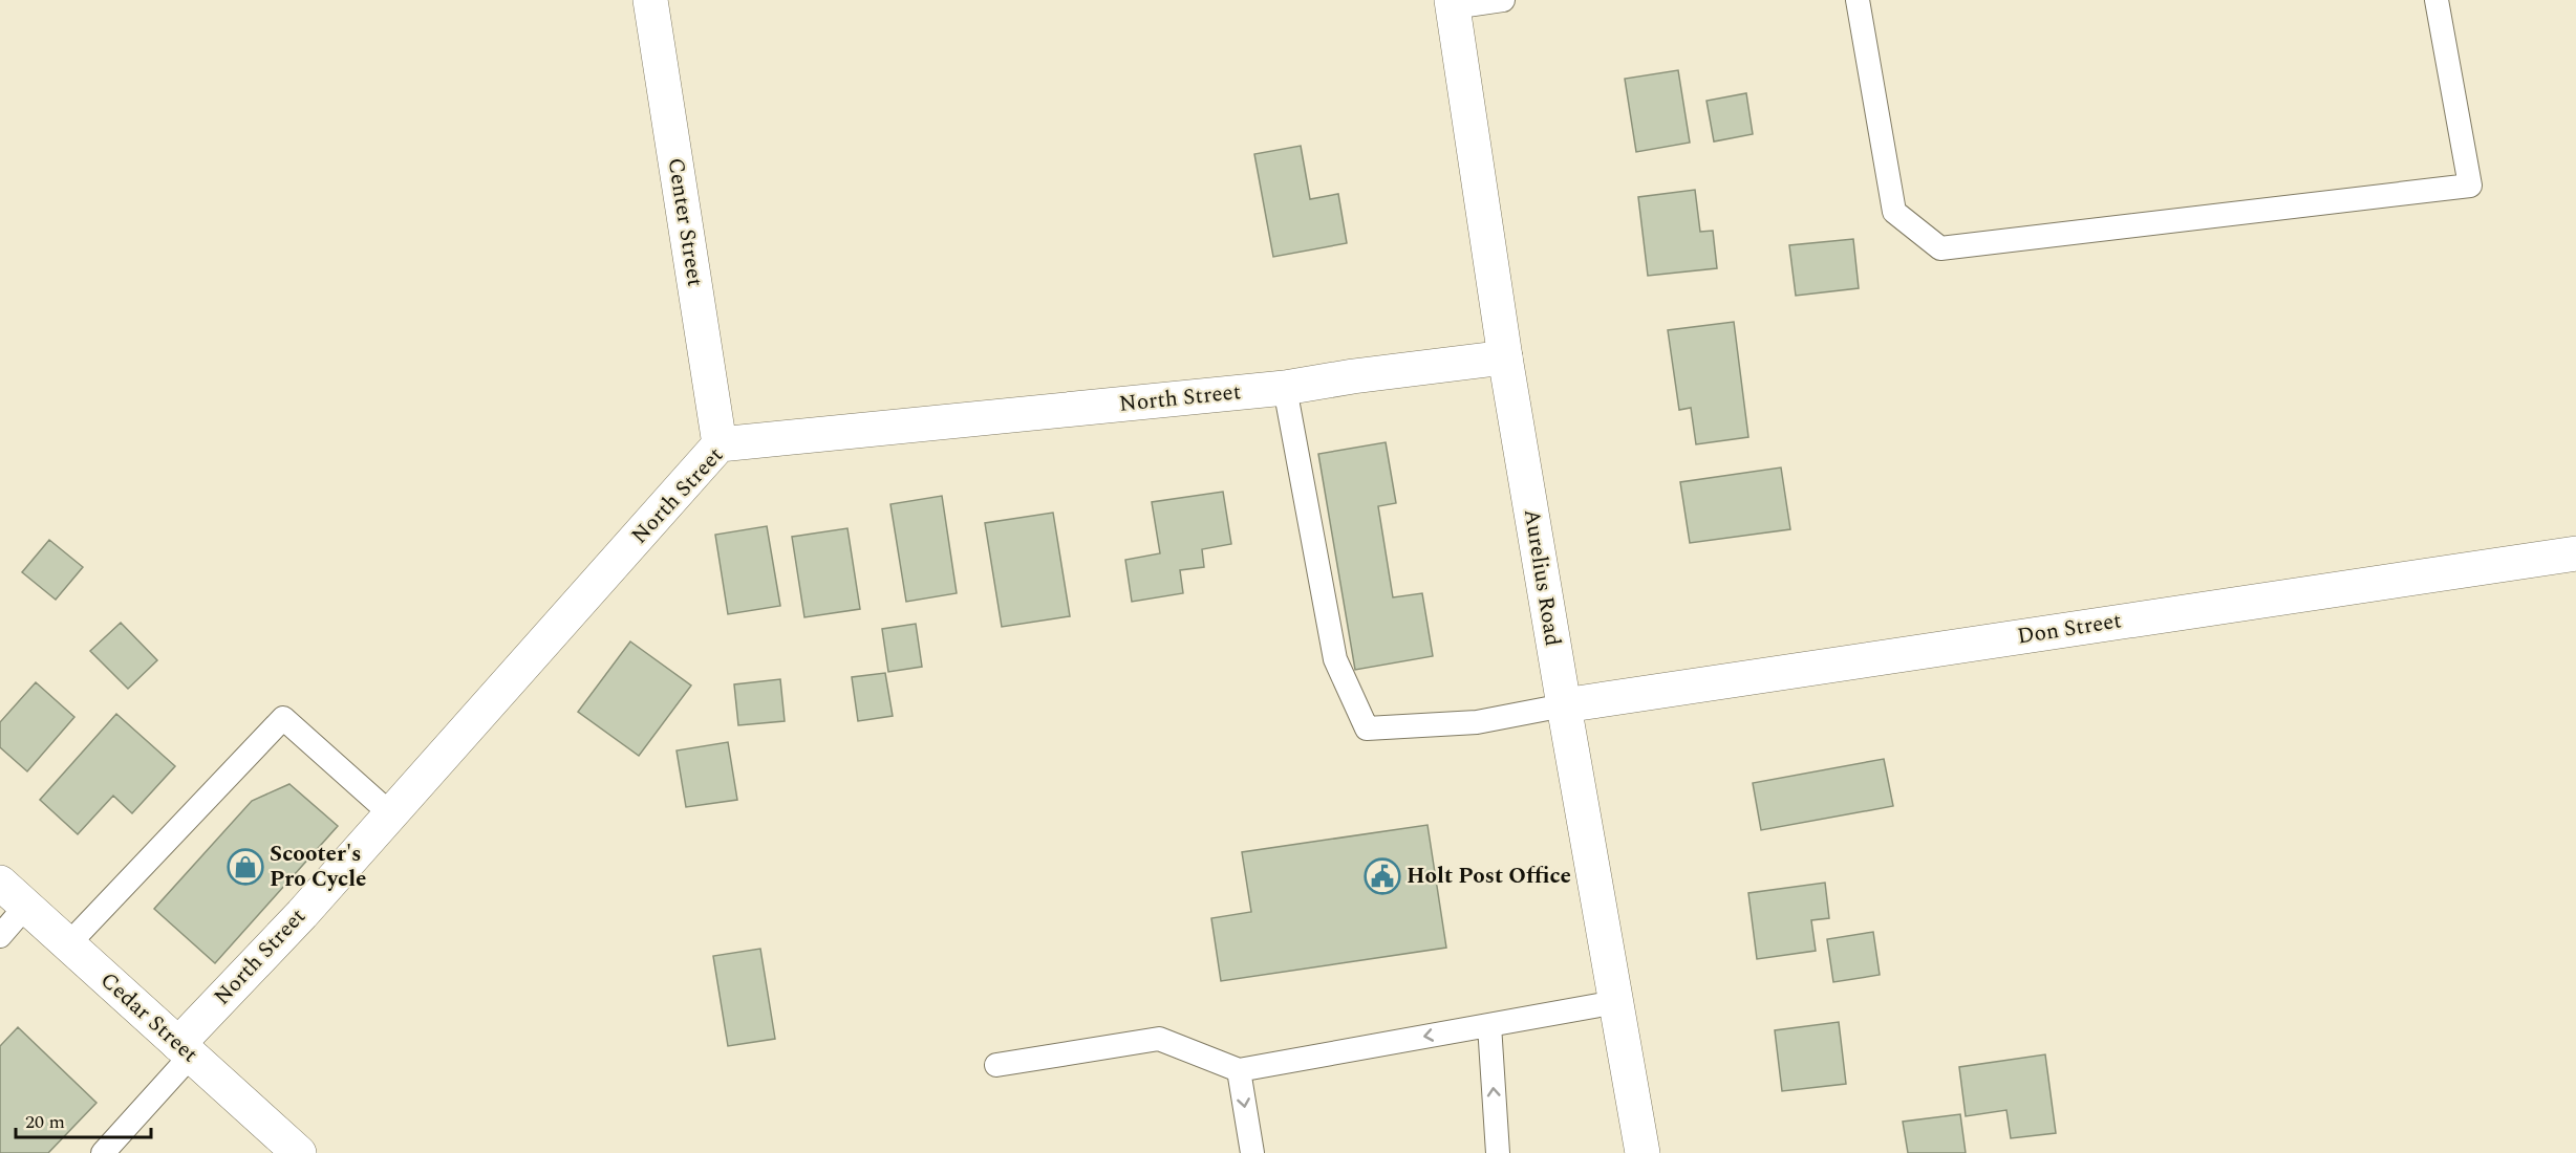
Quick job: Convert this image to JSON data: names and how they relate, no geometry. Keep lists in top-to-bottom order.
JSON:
{
  "streets": {
    "street": [
      "Center Street",
      "North Street",
      "Aurelius Road",
      "Don Street",
      "Cedar Street"
    ]
  },
  "crossings": [
    ["Center Street", "North Street"],
    ["North Street", "Aurelius Road"],
    ["North Street", "Cedar Street"],
    ["Aurelius Road", "Don Street"]
  ],
  "places": {
    "shop": ["Scooter's Pro Cycle"],
    "public building": ["Holt Post Office"]
  },
  "scale_bar": "20 m"
}
